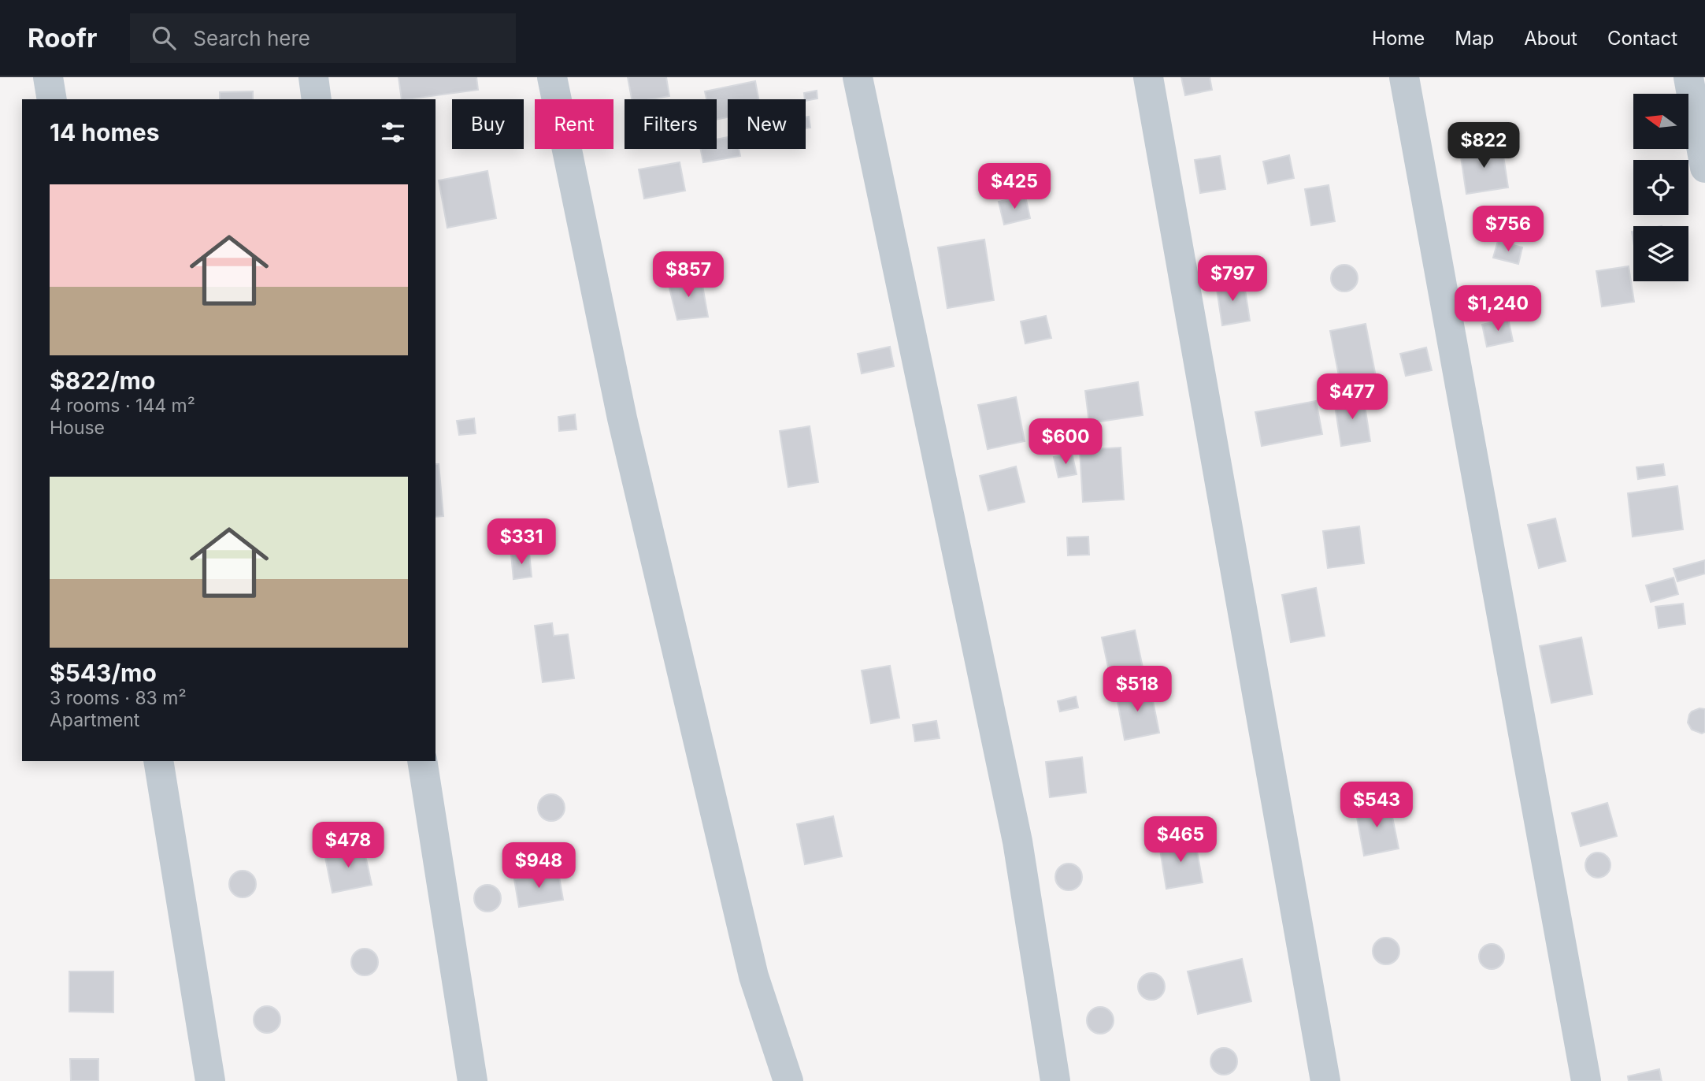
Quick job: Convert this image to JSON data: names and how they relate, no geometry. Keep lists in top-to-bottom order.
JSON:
{
  "north": "left",
  "page": {
    "header": "Roofr",
    "search": "Search here",
    "nav": [
      "Home",
      "Map",
      "About",
      "Contact"
    ],
    "chip": [
      "Buy",
      "Rent",
      "Filters",
      "New"
    ],
    "heading": "14 homes",
    "price": [
      "$822",
      "$425",
      "$756",
      "$857",
      "$797",
      "$1,240",
      "$477",
      "$600",
      "$331",
      "$518",
      "$543",
      "$465",
      "$478",
      "$948"
    ],
    "list": [
      {
        "name": "$822/mo",
        "note": "4 rooms · 144 m² · House"
      },
      {
        "name": "$543/mo",
        "note": "3 rooms · 83 m² · Apartment"
      }
    ]
  }
}
